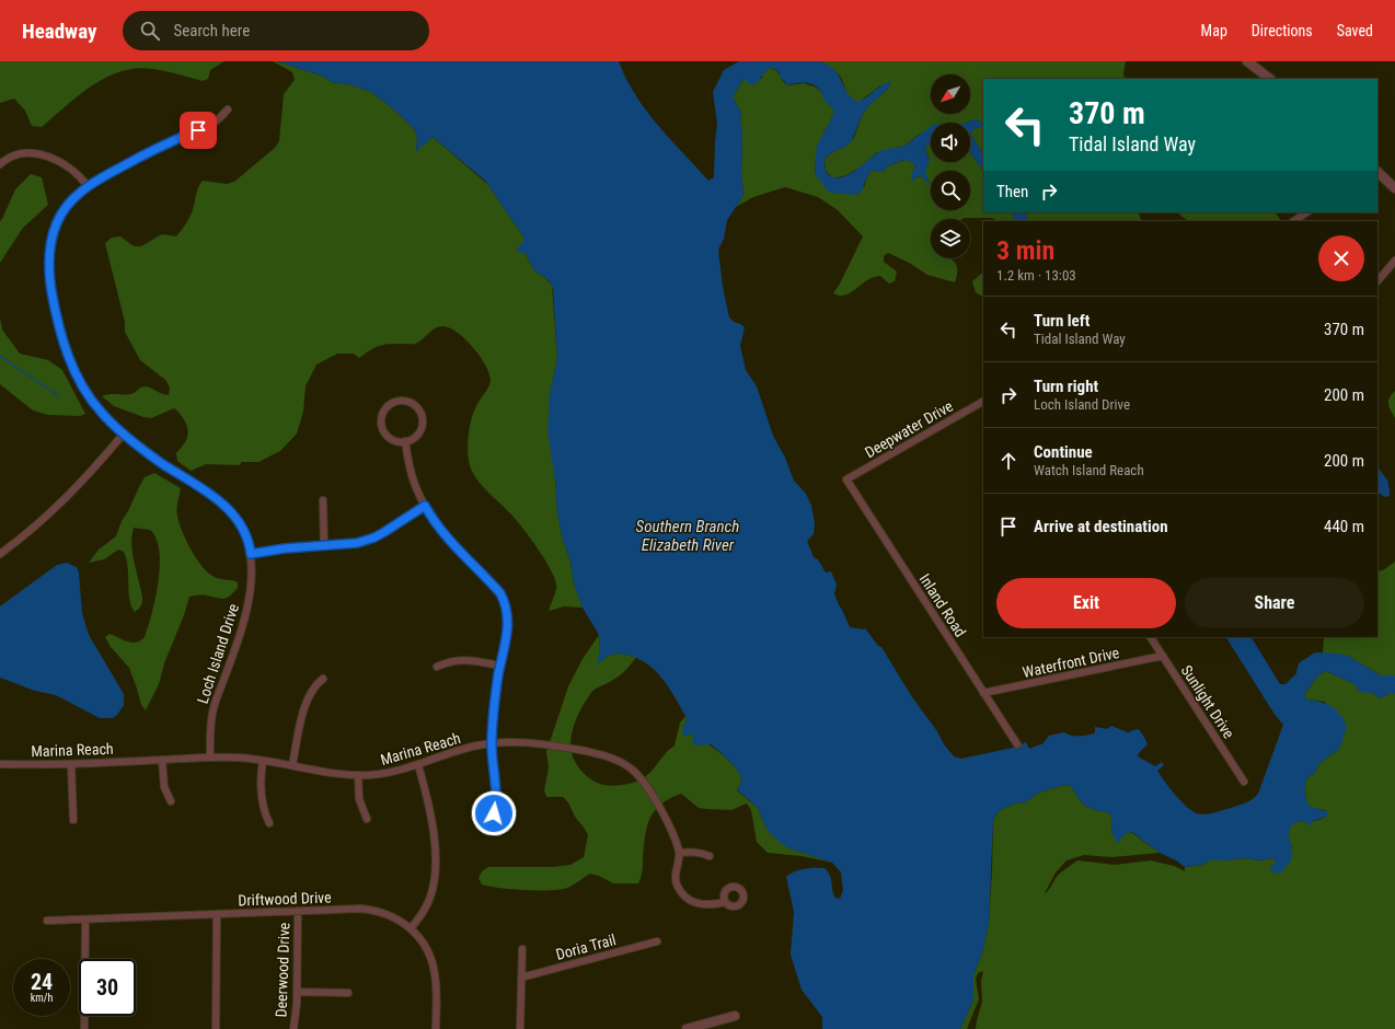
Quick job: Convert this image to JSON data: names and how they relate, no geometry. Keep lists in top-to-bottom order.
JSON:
{
  "streets": {
    "street": [
      "Deepwater Drive",
      "Inland Road",
      "Loch Island Drive",
      "Waterfront Drive",
      "Sunlight Drive",
      "Marina Reach",
      "Driftwood Drive",
      "Doria Trail",
      "Deerwood Drive"
    ]
  },
  "crossings": [
    ["Deepwater Drive", "Inland Road"],
    ["Inland Road", "Waterfront Drive"],
    ["Loch Island Drive", "Marina Reach"],
    ["Waterfront Drive", "Sunlight Drive"],
    ["Driftwood Drive", "Deerwood Drive"]
  ],
  "water": ["Southern Branch Elizabeth River"],
  "north": "bottom left",
  "page": {
    "header": "Headway",
    "search": "Search here",
    "nav": ["Map", "Directions", "Saved"],
    "turn": ["370 m", "Tidal Island Way"],
    "then": "Then",
    "heading": ["3 min", "1.2 km · 13:03"],
    "list": [
      {
        "name": "Turn left",
        "note": "Tidal Island Way",
        "value": "370 m"
      },
      {
        "name": "Turn right",
        "note": "Loch Island Drive",
        "value": "200 m"
      },
      {
        "name": "Continue",
        "note": "Watch Island Reach",
        "value": "200 m"
      },
      {
        "name": "Arrive at destination",
        "value": "440 m"
      }
    ],
    "buttons": ["Exit", "Share"],
    "speed": "24 km/h",
    "limit": "30"
  }
}
